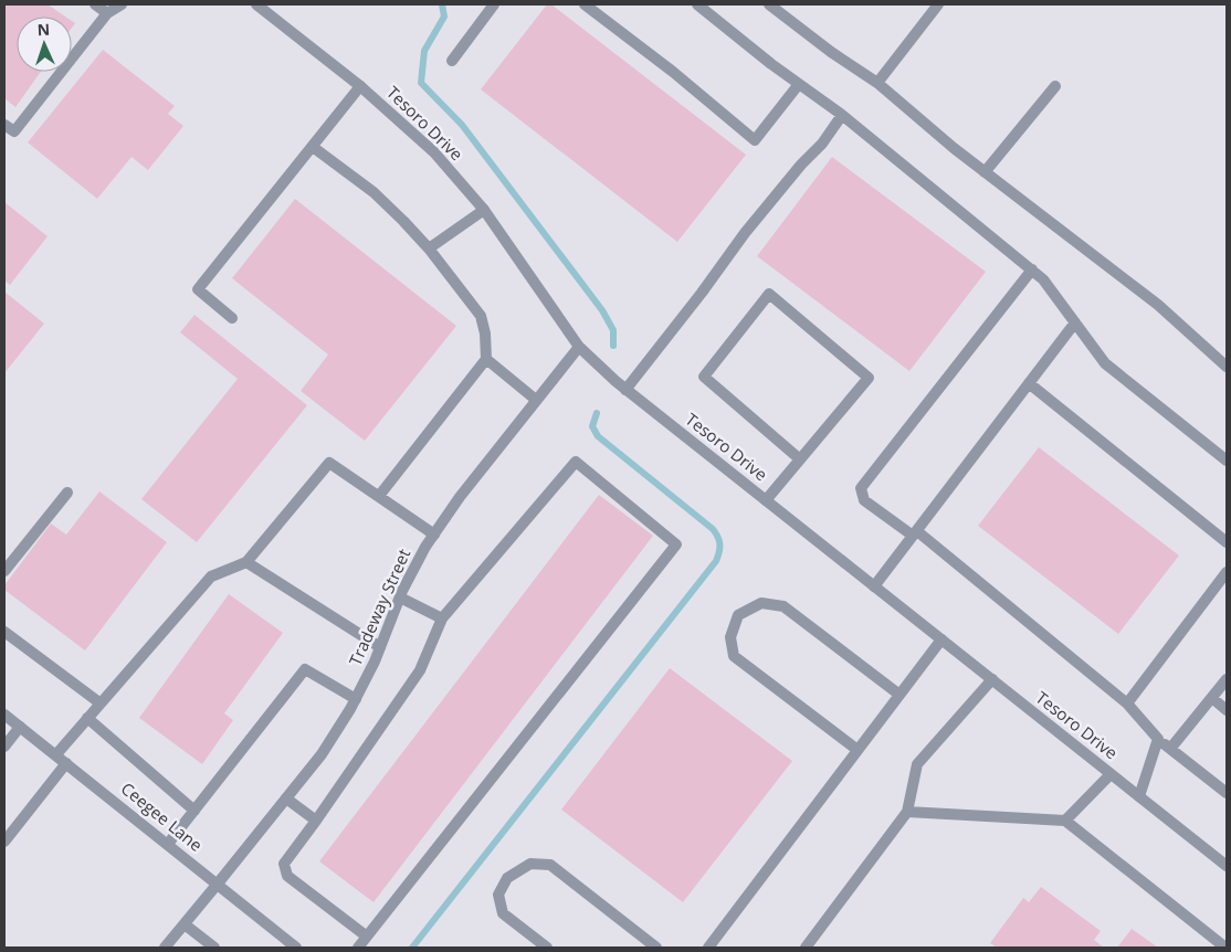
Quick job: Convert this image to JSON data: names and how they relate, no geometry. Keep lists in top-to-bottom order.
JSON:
{
  "streets": {
    "street": ["Tesoro Drive", "Tradeway Street", "Ceegee Lane"]
  },
  "crossings": [
    ["Tesoro Drive", "Tradeway Street"],
    ["Tradeway Street", "Ceegee Lane"]
  ],
  "north": "top"
}
